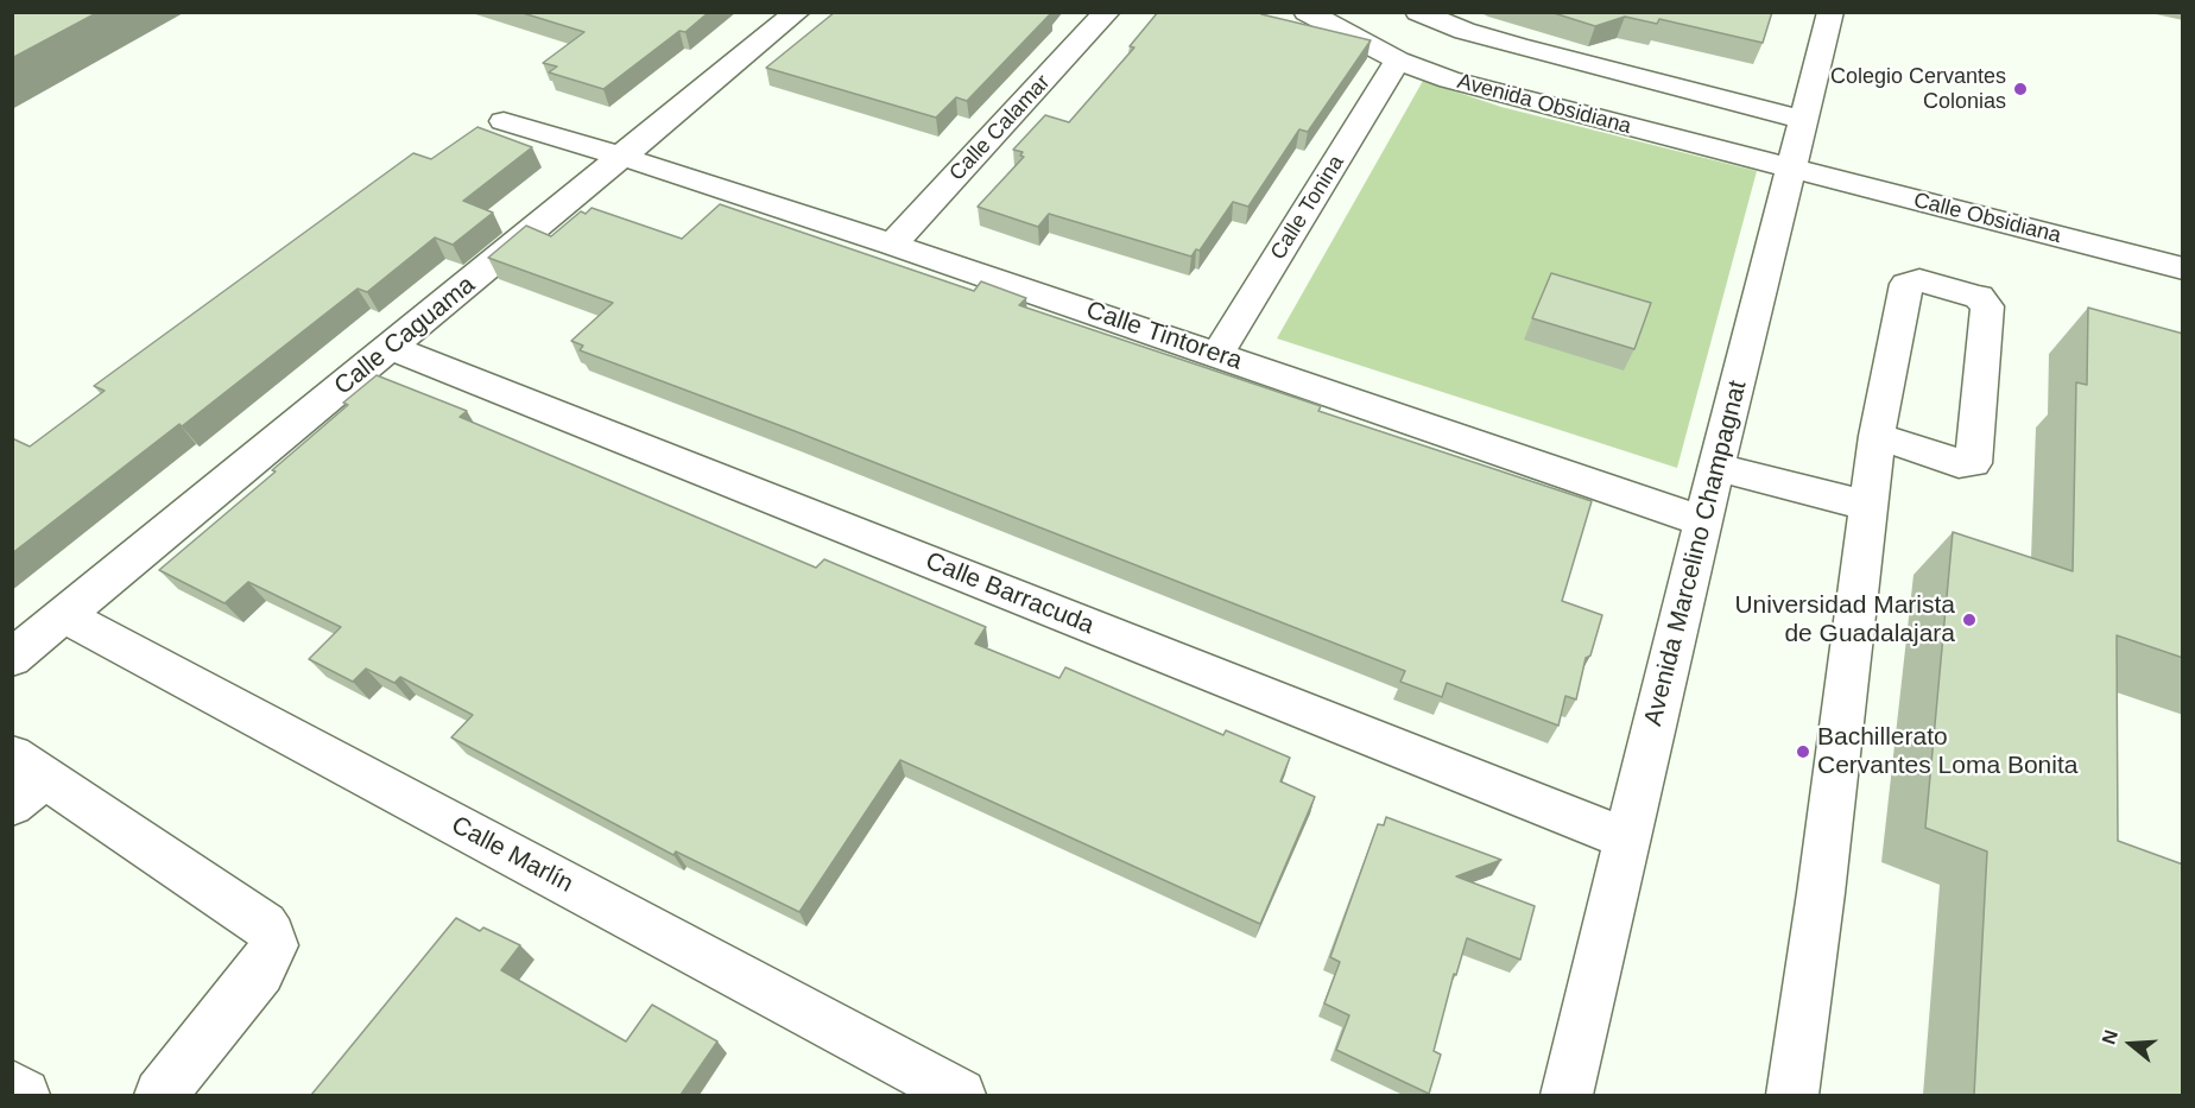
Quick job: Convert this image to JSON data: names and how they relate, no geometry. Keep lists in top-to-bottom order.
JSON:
{
  "streets": {
    "street": [
      "Avenida Obsidiana",
      "Calle Calamar",
      "Calle Tonina",
      "Calle Obsidiana",
      "Calle Caguama",
      "Calle Tintorera",
      "Avenida Marcelino Champagnat",
      "Calle Barracuda",
      "Calle Marlín"
    ]
  },
  "crossings": [
    ["Avenida Obsidiana", "Calle Tonina"],
    ["Avenida Obsidiana", "Calle Obsidiana"],
    ["Avenida Obsidiana", "Avenida Marcelino Champagnat"],
    ["Calle Calamar", "Calle Tintorera"],
    ["Calle Tonina", "Calle Tintorera"],
    ["Calle Obsidiana", "Avenida Marcelino Champagnat"],
    ["Calle Caguama", "Calle Tintorera"],
    ["Calle Caguama", "Calle Barracuda"],
    ["Calle Caguama", "Calle Marlín"],
    ["Calle Tintorera", "Avenida Marcelino Champagnat"],
    ["Avenida Marcelino Champagnat", "Calle Barracuda"]
  ],
  "places": ["Colegio Cervantes Colonias", "Universidad Marista de Guadalajara", "Bachillerato Cervantes Loma Bonita"],
  "north": "left"
}
